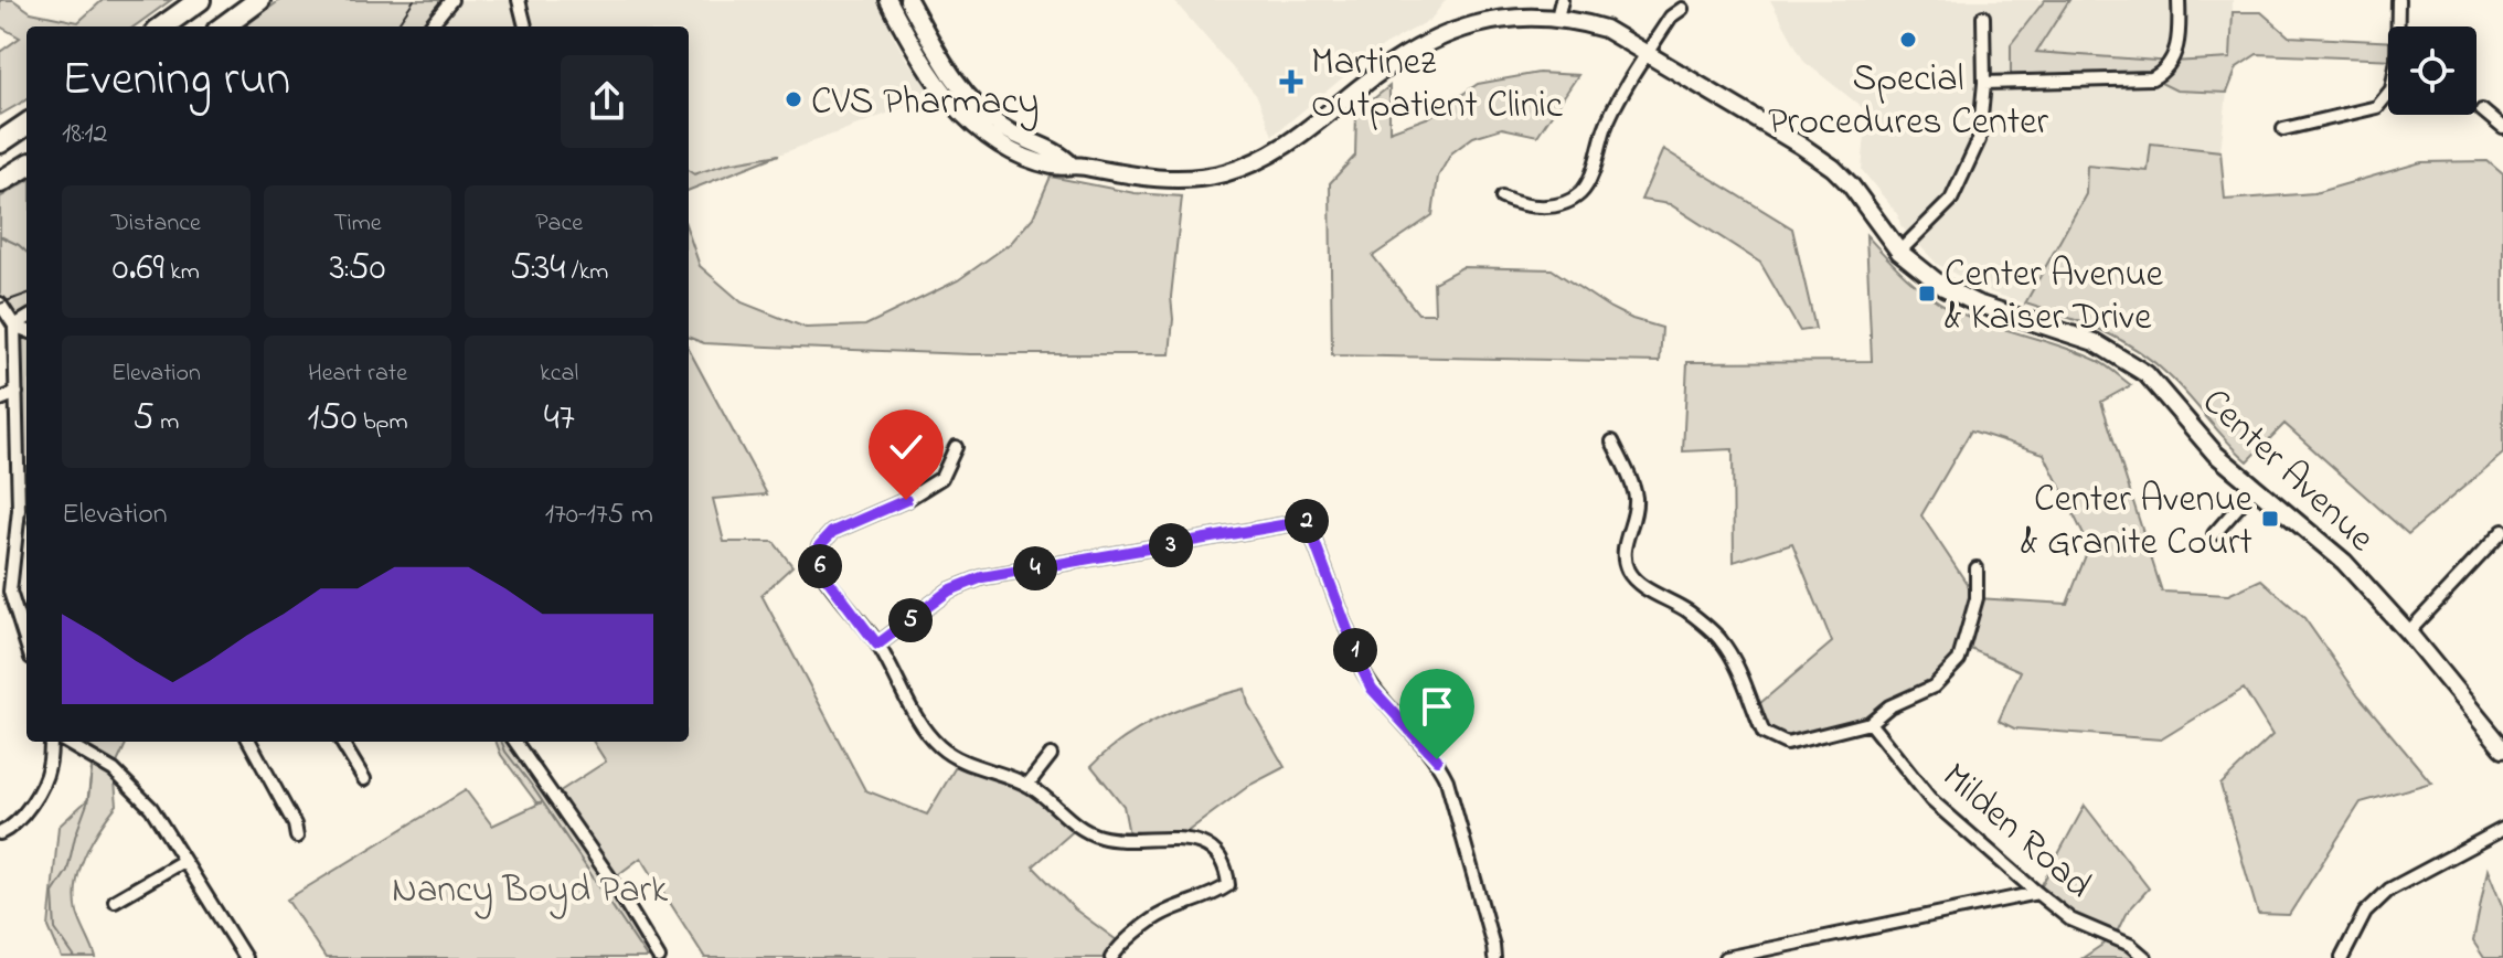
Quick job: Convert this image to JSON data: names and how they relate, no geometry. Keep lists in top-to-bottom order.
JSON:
{
  "streets": {
    "street": ["Center Avenue", "Milden Road"]
  },
  "parks": ["Nancy Boyd Park"],
  "places": {
    "other": ["Special Procedures Center", "CVS Pharmacy"],
    "health": ["Martinez Outpatient Clinic"],
    "transit": ["Center Avenue & Kaiser Drive", "Center Avenue & Granite Court"]
  },
  "page": {
    "heading": ["Evening run", "18:12"],
    "stats": [
      ["Distance", "0.69 km"],
      ["Time", "3:50"],
      ["Pace", "5:34 /km"],
      ["Elevation", "5 m"],
      ["Heart rate", "150 bpm"],
      ["kcal", "47"]
    ],
    "chart": ["Elevation", "170–175 m"],
    "pins": [
      "2",
      "3",
      "6",
      "4",
      "5",
      "1"
    ]
  }
}
